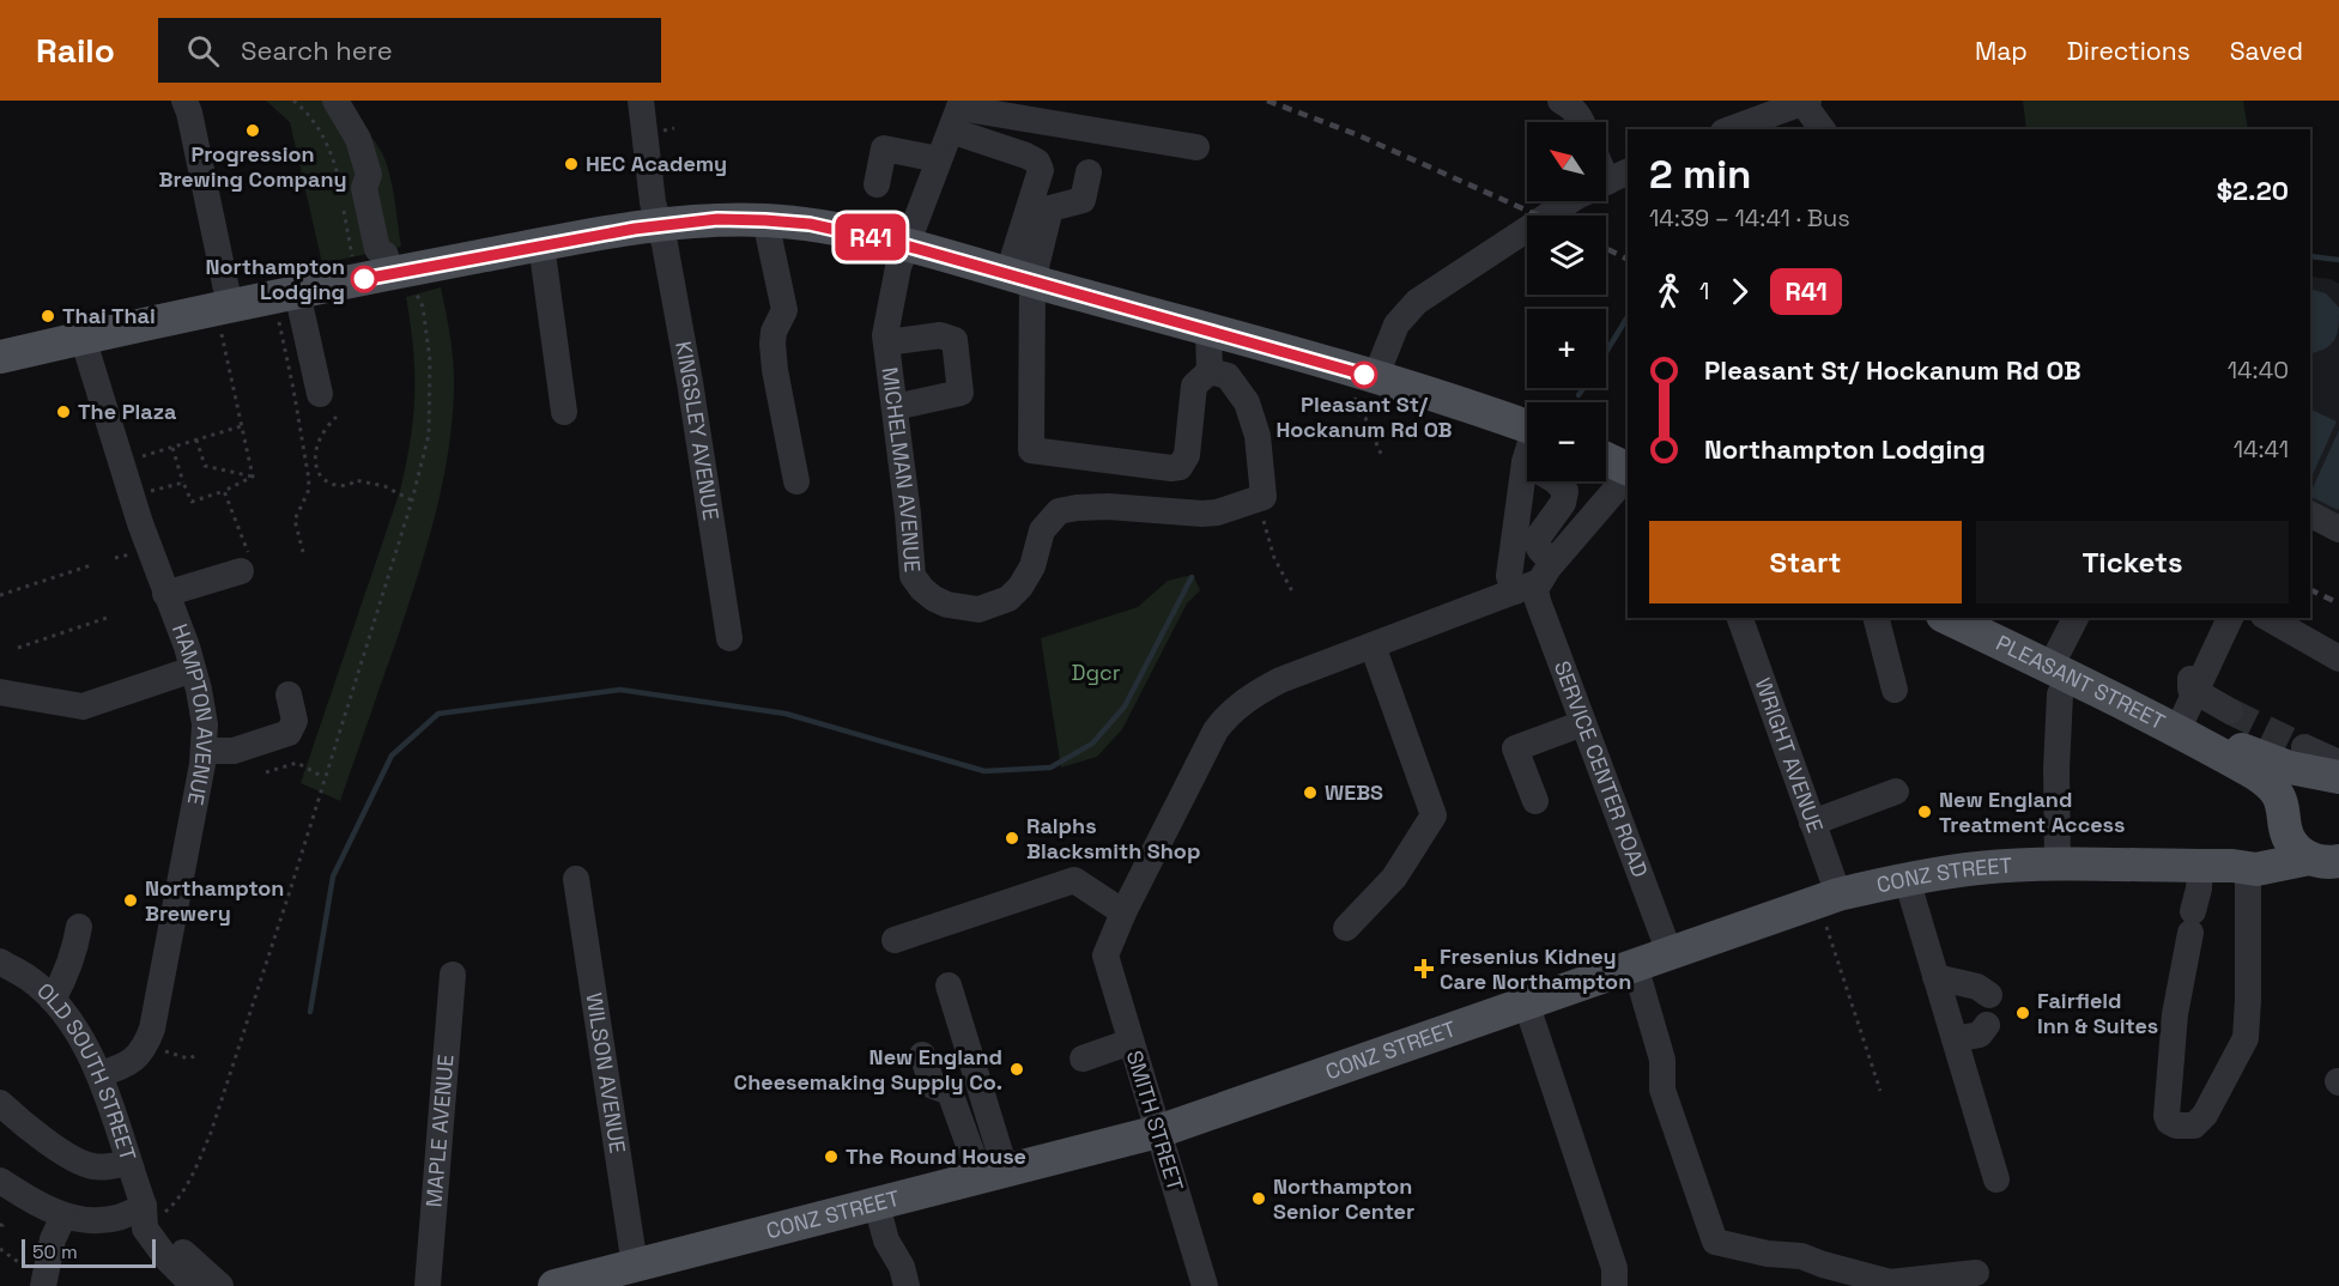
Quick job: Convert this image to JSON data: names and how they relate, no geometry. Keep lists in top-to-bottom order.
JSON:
{
  "streets": {
    "main road": ["PLEASANT STREET", "CONZ STREET"],
    "street": [
      "KINGSLEY AVENUE",
      "MICHELMAN AVENUE",
      "HAMPTON AVENUE",
      "WRIGHT AVENUE",
      "SERVICE CENTER ROAD",
      "WILSON AVENUE",
      "OLD SOUTH STREET",
      "SMITH STREET",
      "MAPLE AVENUE"
    ]
  },
  "crossings": [
    ["PLEASANT STREET", "CONZ STREET"],
    ["HAMPTON AVENUE", "OLD SOUTH STREET"],
    ["WRIGHT AVENUE", "CONZ STREET"],
    ["SERVICE CENTER ROAD", "CONZ STREET"],
    ["CONZ STREET", "WILSON AVENUE"],
    ["CONZ STREET", "SMITH STREET"]
  ],
  "parks": ["Dgcr"],
  "places": {
    "other": [
      "Progression Brewing Company",
      "HEC Academy",
      "Northampton Lodging",
      "Thai Thai",
      "Pleasant St/ Hockanum Rd OB",
      "The Plaza",
      "WEBS",
      "New England Treatment Access",
      "Ralphs Blacksmith Shop",
      "Northampton Brewery",
      "Fairfield Inn & Suites",
      "New England Cheesemaking Supply Co.",
      "The Round House",
      "Northampton Senior Center"
    ],
    "health": ["Fresenius Kidney Care Northampton"]
  },
  "lines": ["bus line R41"],
  "scale_bar": "50 m",
  "north": "top left",
  "page": {
    "header": "Railo",
    "search": "Search here",
    "nav": ["Map", "Directions", "Saved"],
    "on_map": "R41",
    "map_buttons": ["+", "−"],
    "heading": ["2 min", "14:39 – 14:41 · Bus", "$2.20"],
    "legs": ["1", "R41"],
    "list": [
      {
        "name": "Pleasant St/ Hockanum Rd OB",
        "value": "14:40"
      },
      {
        "name": "Northampton Lodging",
        "value": "14:41"
      }
    ],
    "buttons": ["Start", "Tickets"],
    "scale": "50 m"
  }
}
